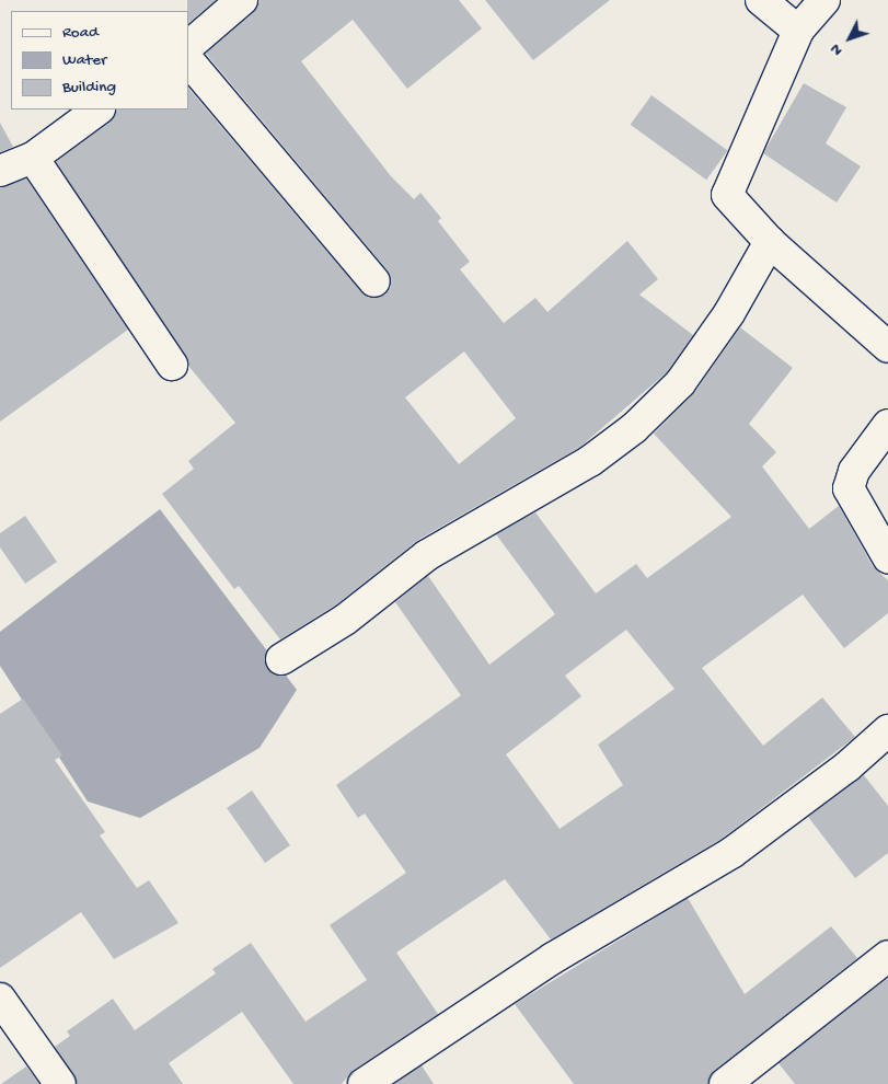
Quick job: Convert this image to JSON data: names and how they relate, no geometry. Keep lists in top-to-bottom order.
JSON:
{
  "legend": ["Road", "Water", "Building"],
  "north": "bottom left"
}
